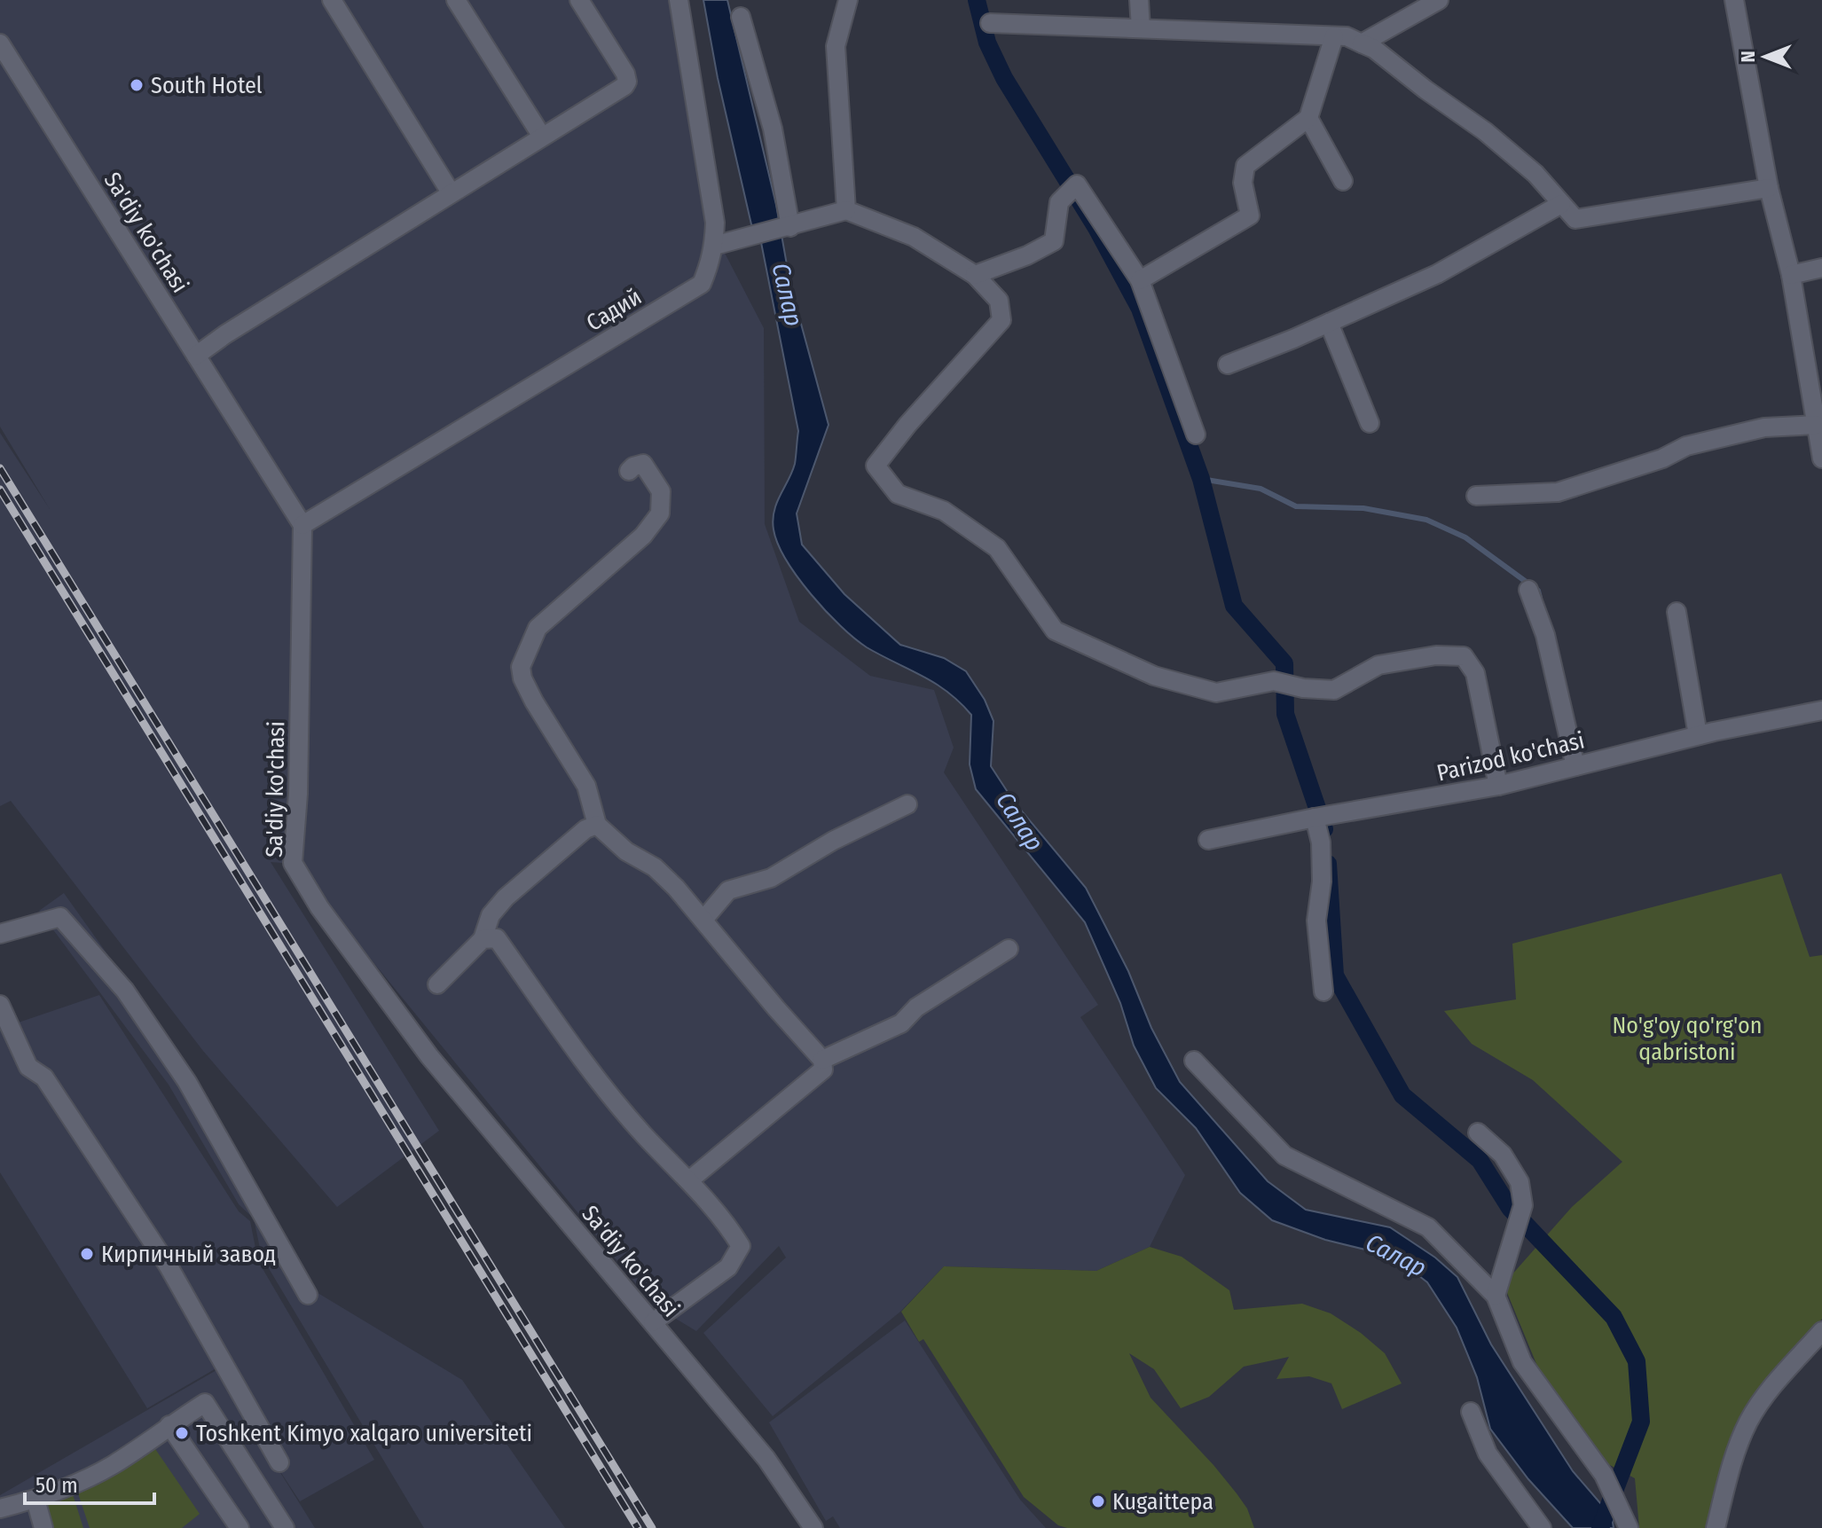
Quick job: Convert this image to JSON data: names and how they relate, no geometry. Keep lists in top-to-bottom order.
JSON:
{
  "streets": {
    "street": ["Sa'diy ko'chasi", "Садий", "Parizod ko'chasi"]
  },
  "crossings": [
    ["Sa'diy ko'chasi", "Садий"]
  ],
  "water": ["Салар"],
  "parks": ["No'g'oy qo'rg'on qabristoni"],
  "places": [
    "South Hotel",
    "Кирпичный завод",
    "Toshkent Kimyo xalqaro universiteti",
    "Kugaittepa"
  ],
  "scale_bar": "50 m",
  "north": "left"
}
